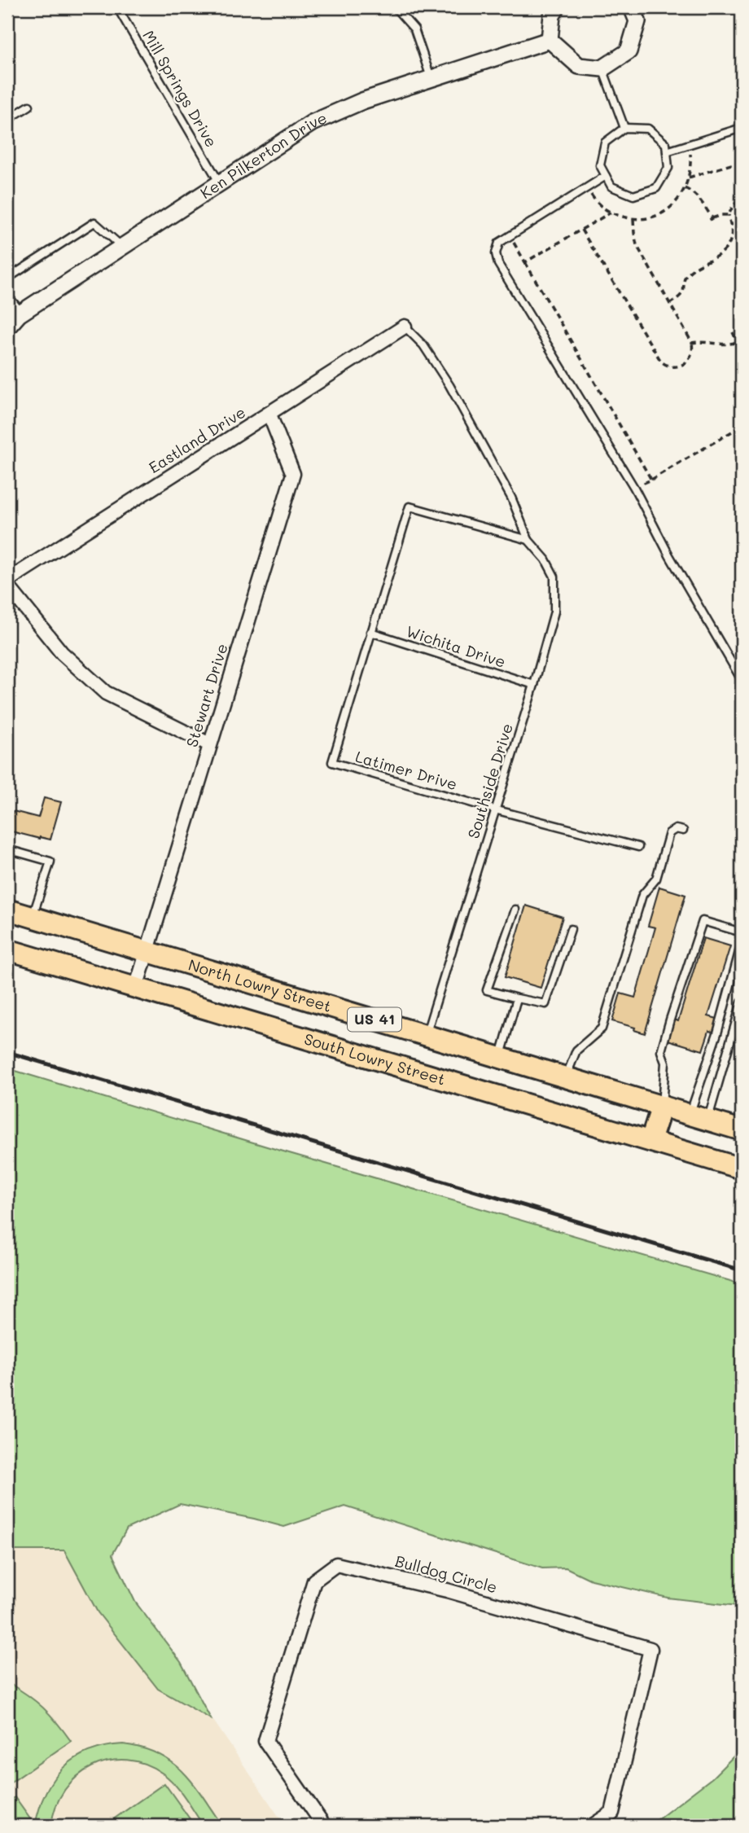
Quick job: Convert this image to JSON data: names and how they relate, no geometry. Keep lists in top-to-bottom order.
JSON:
{
  "streets": {
    "main road": ["North Lowry Street", "US 41", "South Lowry Street"],
    "street": [
      "Ken Pilkerton Drive",
      "Eastland Drive",
      "Stewart Drive",
      "Bulldog Circle"
    ],
    "lane": [
      "Mill Springs Drive",
      "Wichita Drive",
      "Latimer Drive",
      "Southside Drive"
    ]
  },
  "crossings": [
    ["Mill Springs Drive", "Ken Pilkerton Drive"],
    ["Eastland Drive", "Stewart Drive"],
    ["Eastland Drive", "Southside Drive"],
    ["Wichita Drive", "Latimer Drive"],
    ["Wichita Drive", "Southside Drive"],
    ["Stewart Drive", "North Lowry Street"],
    ["Stewart Drive", "South Lowry Street"],
    ["Latimer Drive", "Southside Drive"],
    ["Southside Drive", "North Lowry Street"]
  ]
}
